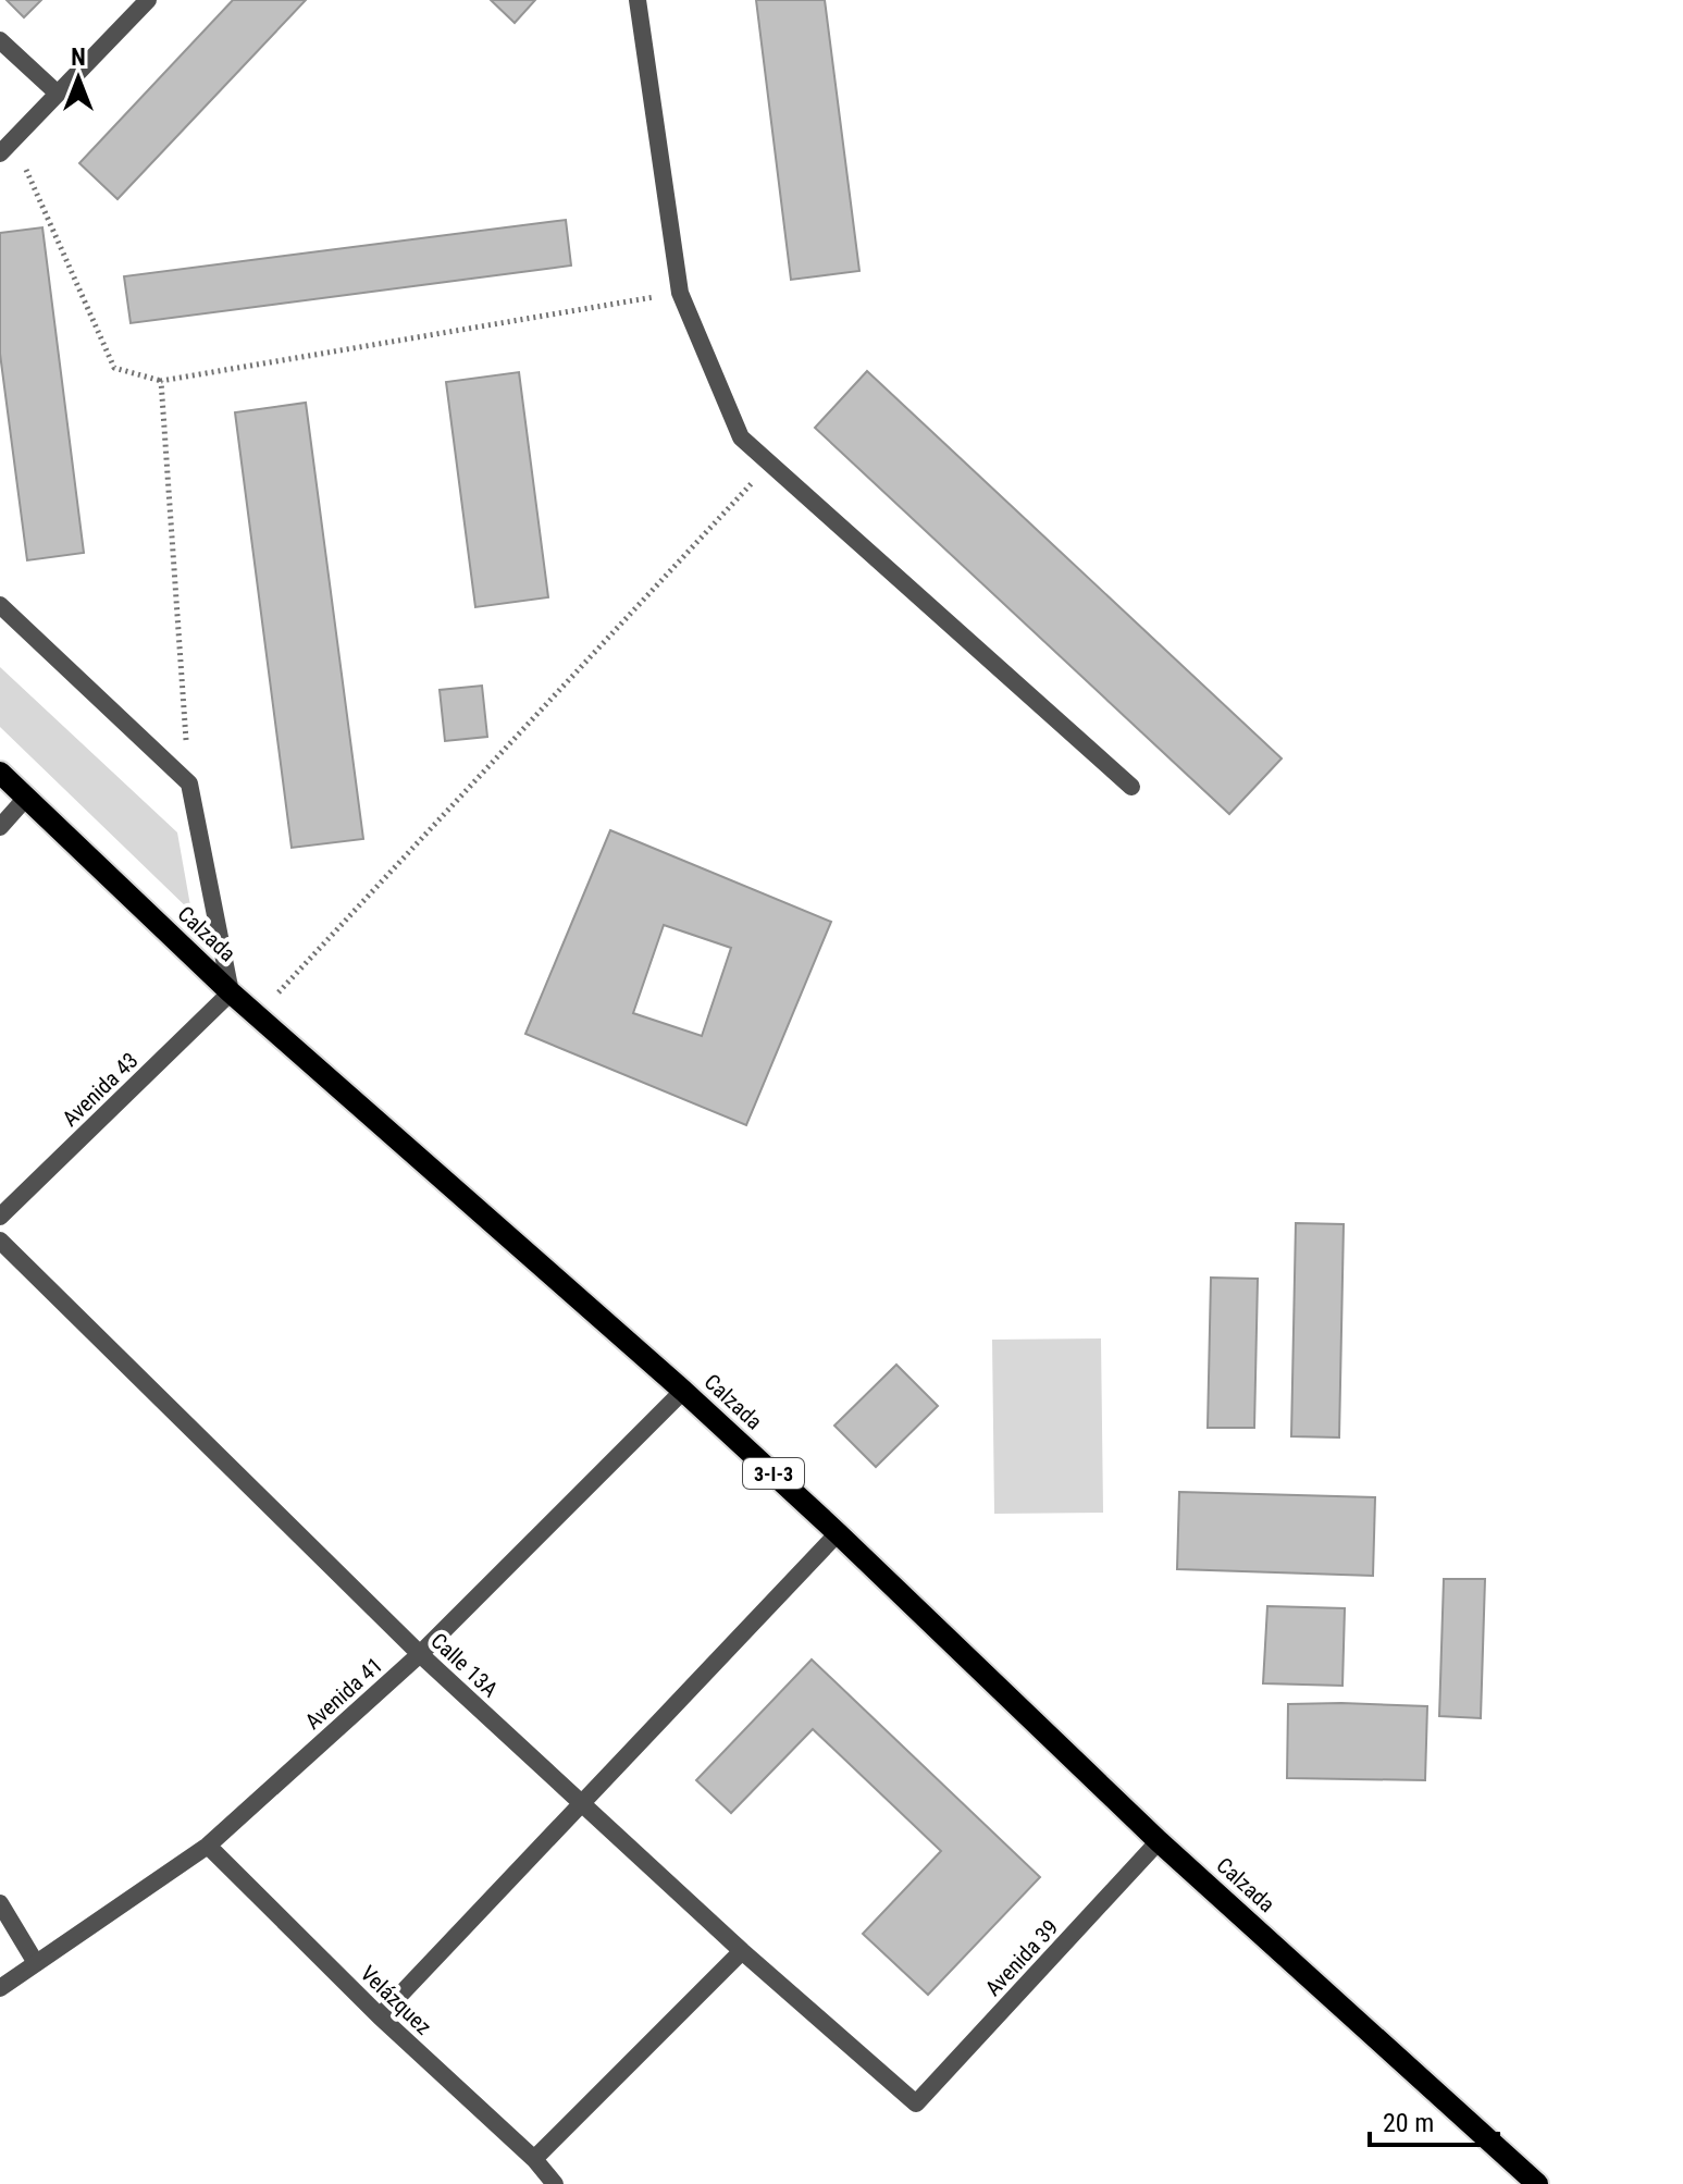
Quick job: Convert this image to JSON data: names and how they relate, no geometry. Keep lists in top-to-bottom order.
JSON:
{
  "streets": {
    "main road": ["Calzada", "3-I-3"],
    "street": [
      "Avenida 43",
      "Calle 13A",
      "Avenida 41",
      "Avenida 39",
      "Velázquez"
    ]
  },
  "crossings": [
    ["Calzada", "Avenida 43"],
    ["Calzada", "Avenida 41"],
    ["Calzada", "Avenida 39"],
    ["Calle 13A", "Avenida 41"],
    ["Calle 13A", "Avenida 39"],
    ["Avenida 41", "Velázquez"]
  ],
  "scale_bar": "20 m",
  "north": "top"
}
